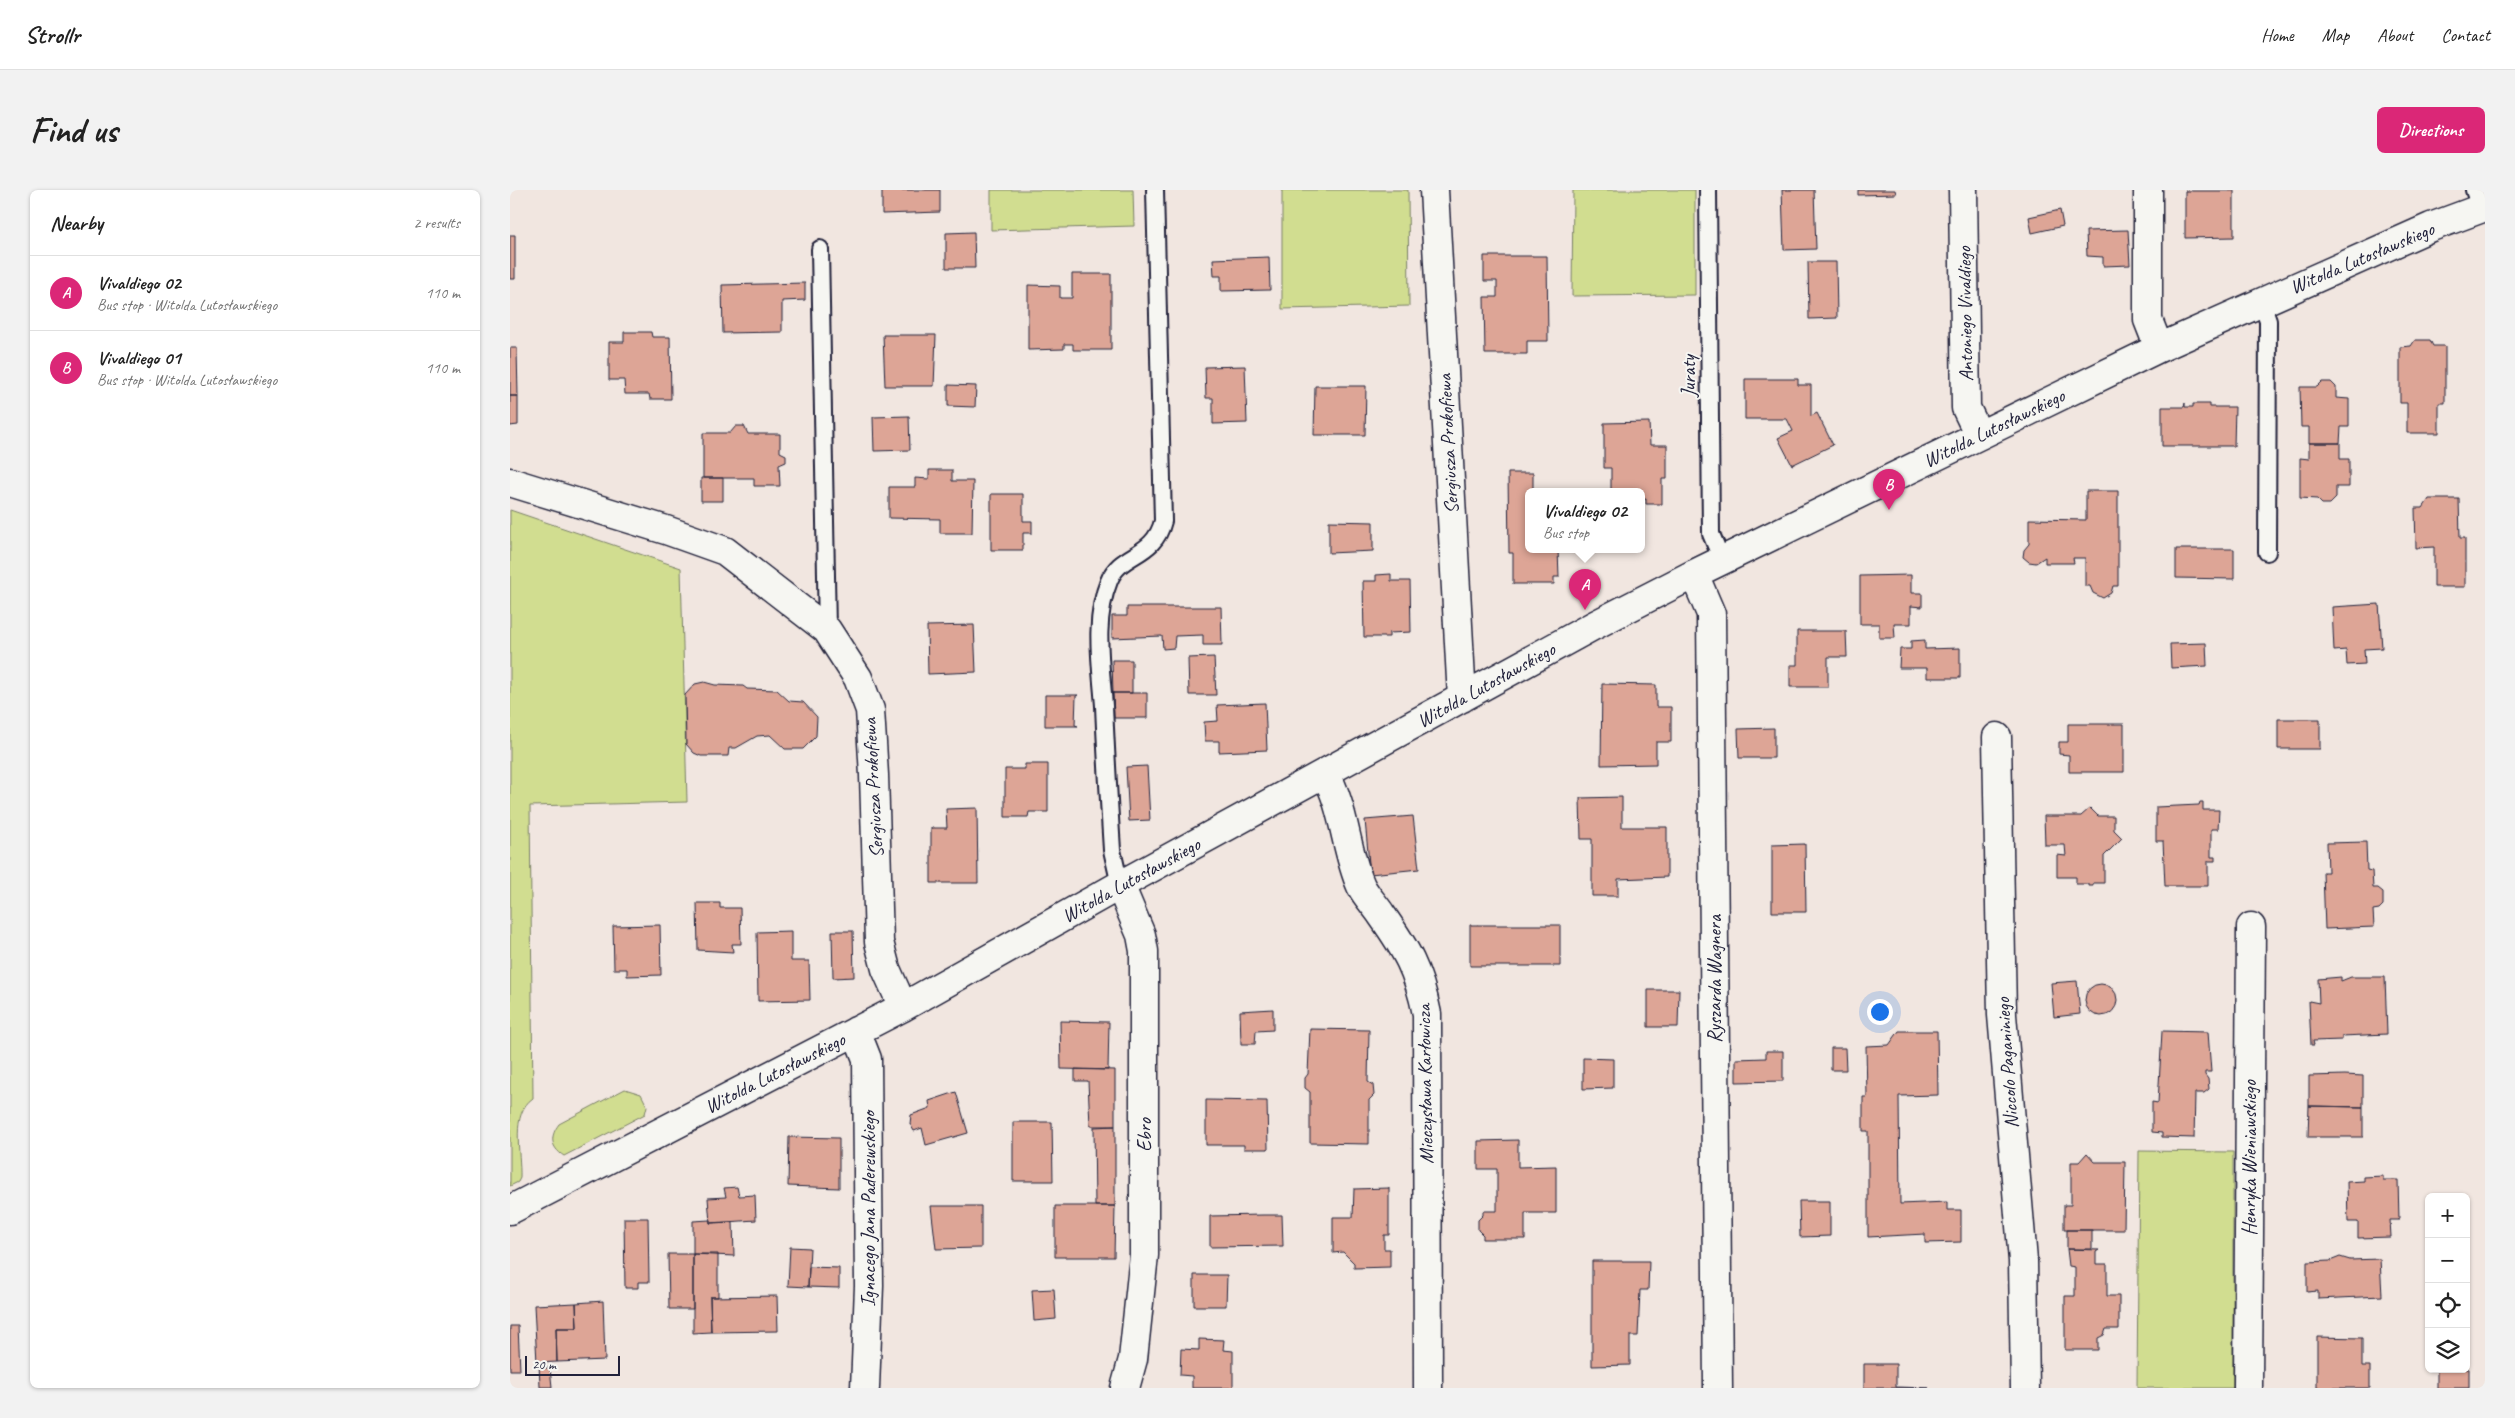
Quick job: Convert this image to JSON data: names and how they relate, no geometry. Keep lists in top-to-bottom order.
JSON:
{
  "streets": {
    "street": [
      "Witolda Lutosławskiego",
      "Antoniego Vivaldiego",
      "Sergiusza Prokofiewa",
      "Ryszarda Wagnera",
      "Niccolo Paganiniego",
      "Mieczysława Karłowicza",
      "Ebro",
      "Henryka Wieniawskiego",
      "Ignacego Jana Paderewskiego"
    ],
    "lane": ["Juraty"]
  },
  "crossings": [
    ["Witolda Lutosławskiego", "Antoniego Vivaldiego"],
    ["Witolda Lutosławskiego", "Juraty"],
    ["Witolda Lutosławskiego", "Sergiusza Prokofiewa"],
    ["Witolda Lutosławskiego", "Ryszarda Wagnera"],
    ["Witolda Lutosławskiego", "Mieczysława Karłowicza"],
    ["Witolda Lutosławskiego", "Ebro"],
    ["Witolda Lutosławskiego", "Ignacego Jana Paderewskiego"]
  ],
  "scale_bar": "20 m",
  "page": {
    "header": "Strollr",
    "nav": [
      "Home",
      "Map",
      "About",
      "Contact"
    ],
    "buttons": "Directions",
    "title": "Find us",
    "heading": ["Nearby", "2 results"],
    "list": [
      {
        "mark": "A",
        "name": "Vivaldiego 02",
        "note": "Bus stop · Witolda Lutosławskiego",
        "value": "110 m"
      },
      {
        "mark": "B",
        "name": "Vivaldiego 01",
        "note": "Bus stop · Witolda Lutosławskiego",
        "value": "110 m"
      }
    ],
    "pins": ["B", "A"],
    "popup": ["Vivaldiego 02", "Bus stop"],
    "map_buttons": ["+", "−"],
    "scale": "20 m"
  }
}
